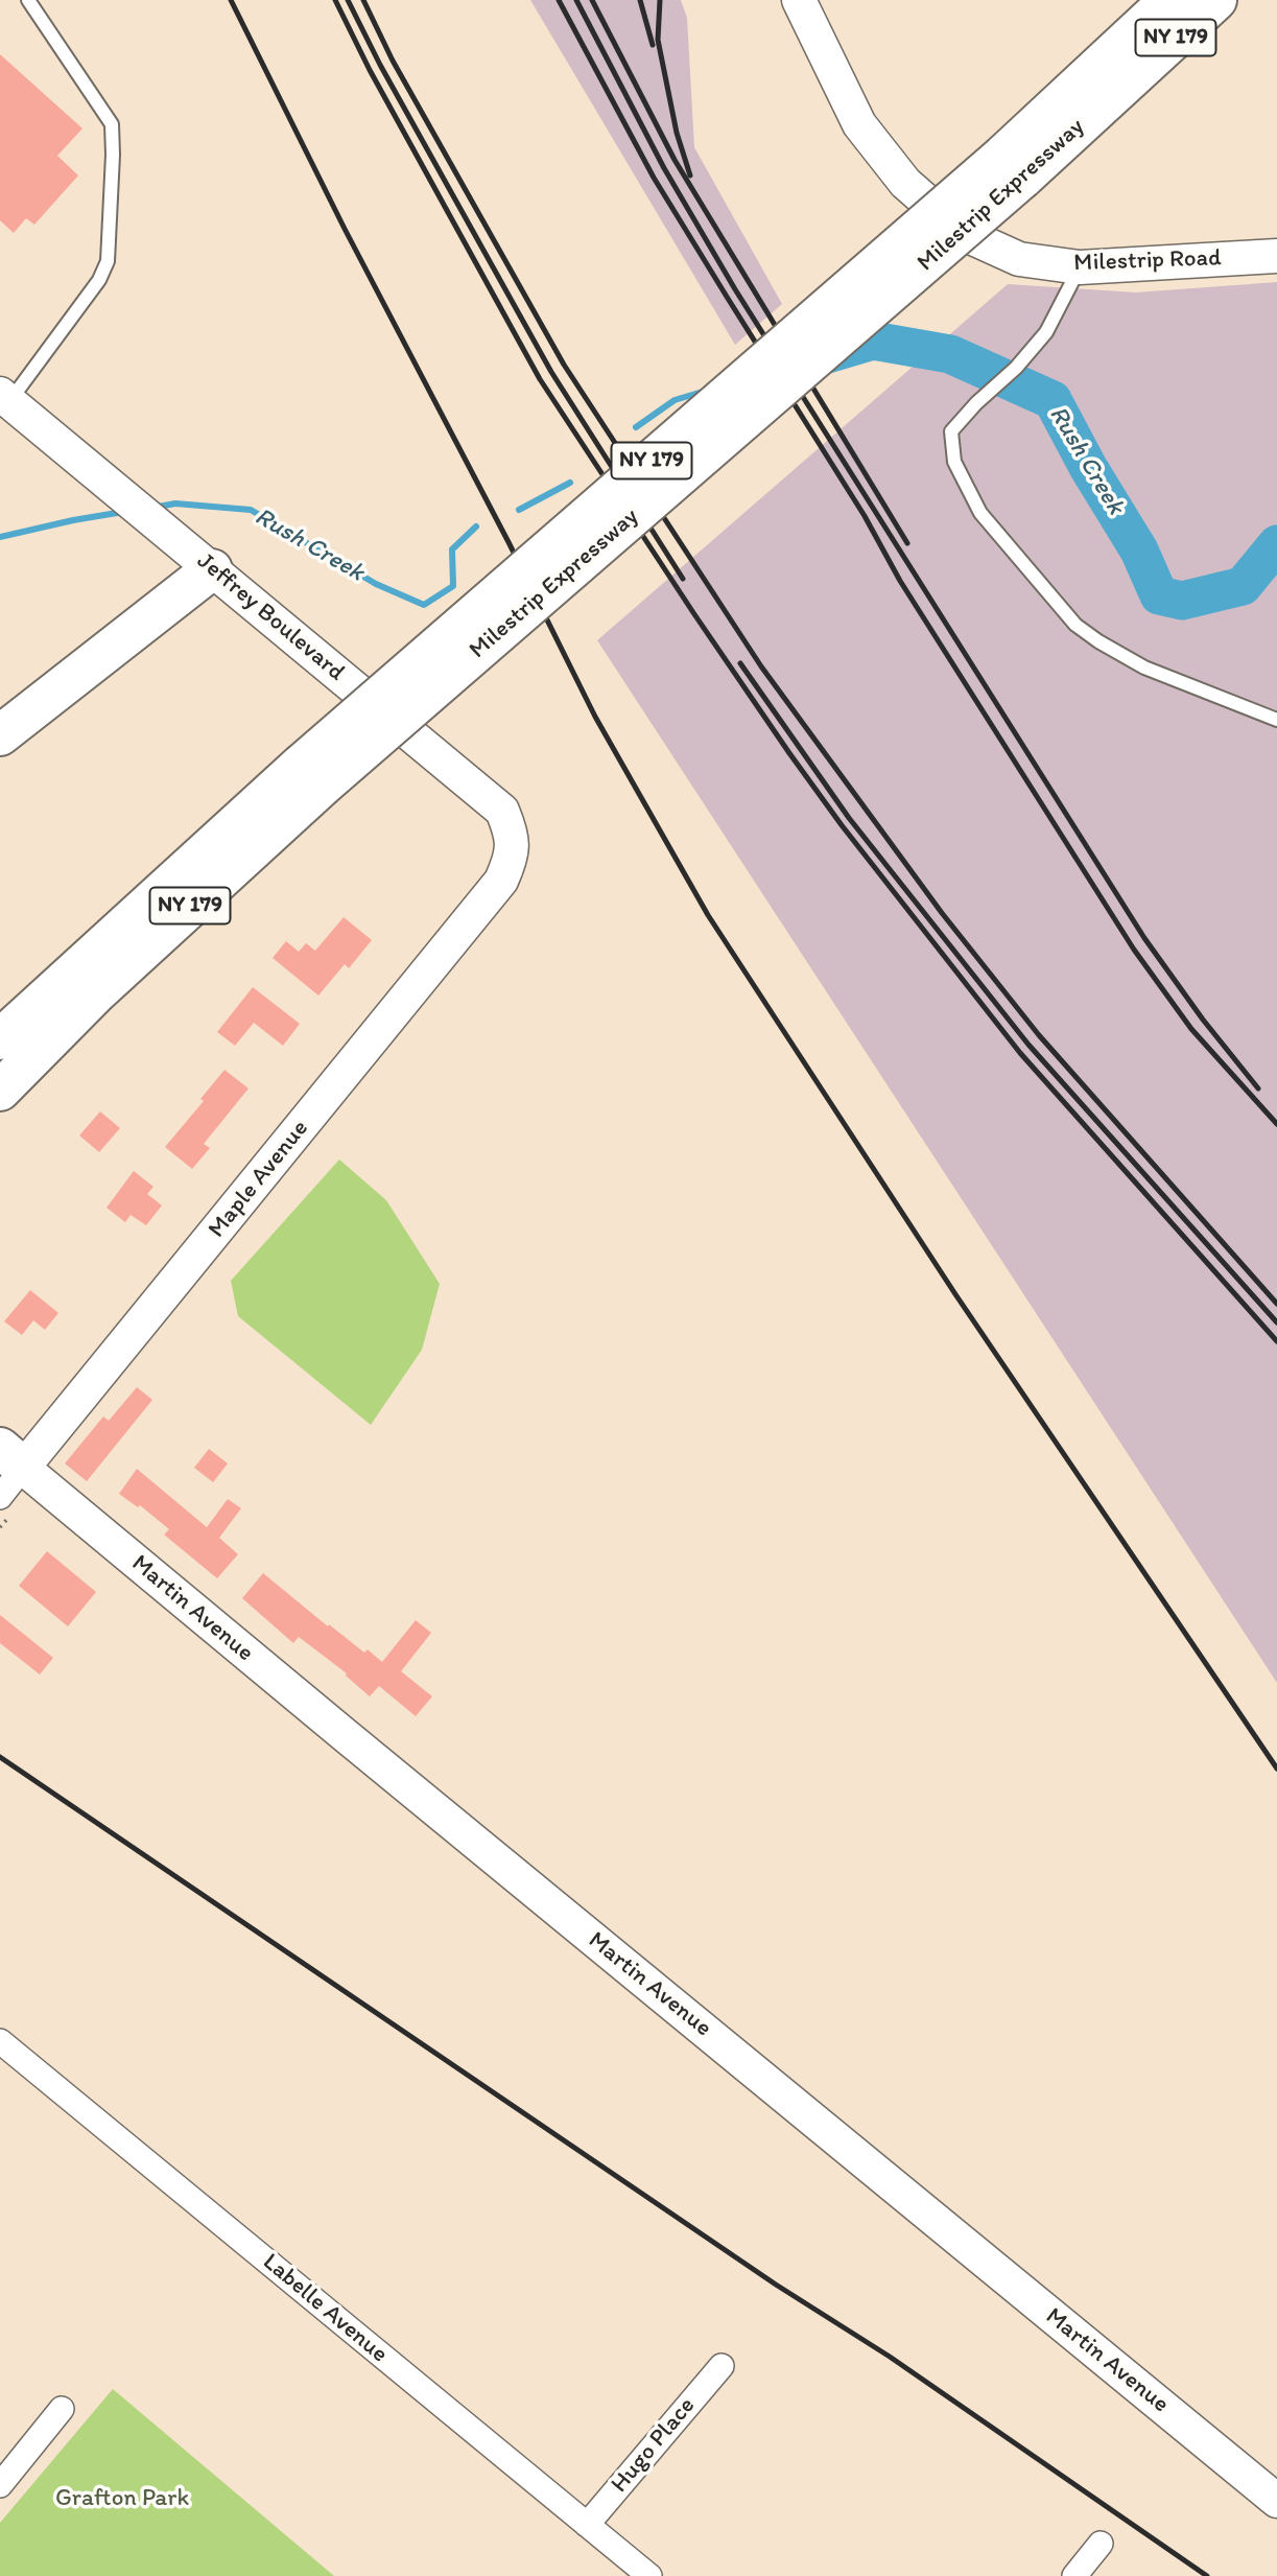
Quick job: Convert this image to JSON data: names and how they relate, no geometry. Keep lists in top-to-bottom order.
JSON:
{
  "streets": {
    "highway": ["NY 179", "Milestrip Expressway"],
    "street": [
      "Milestrip Road",
      "Jeffrey Boulevard",
      "Maple Avenue",
      "Martin Avenue",
      "Labelle Avenue",
      "Hugo Place"
    ]
  },
  "crossings": [
    ["Jeffrey Boulevard", "Maple Avenue"],
    ["Maple Avenue", "Martin Avenue"],
    ["Labelle Avenue", "Hugo Place"]
  ],
  "water": ["Rush Creek"],
  "parks": ["Grafton Park"]
}
